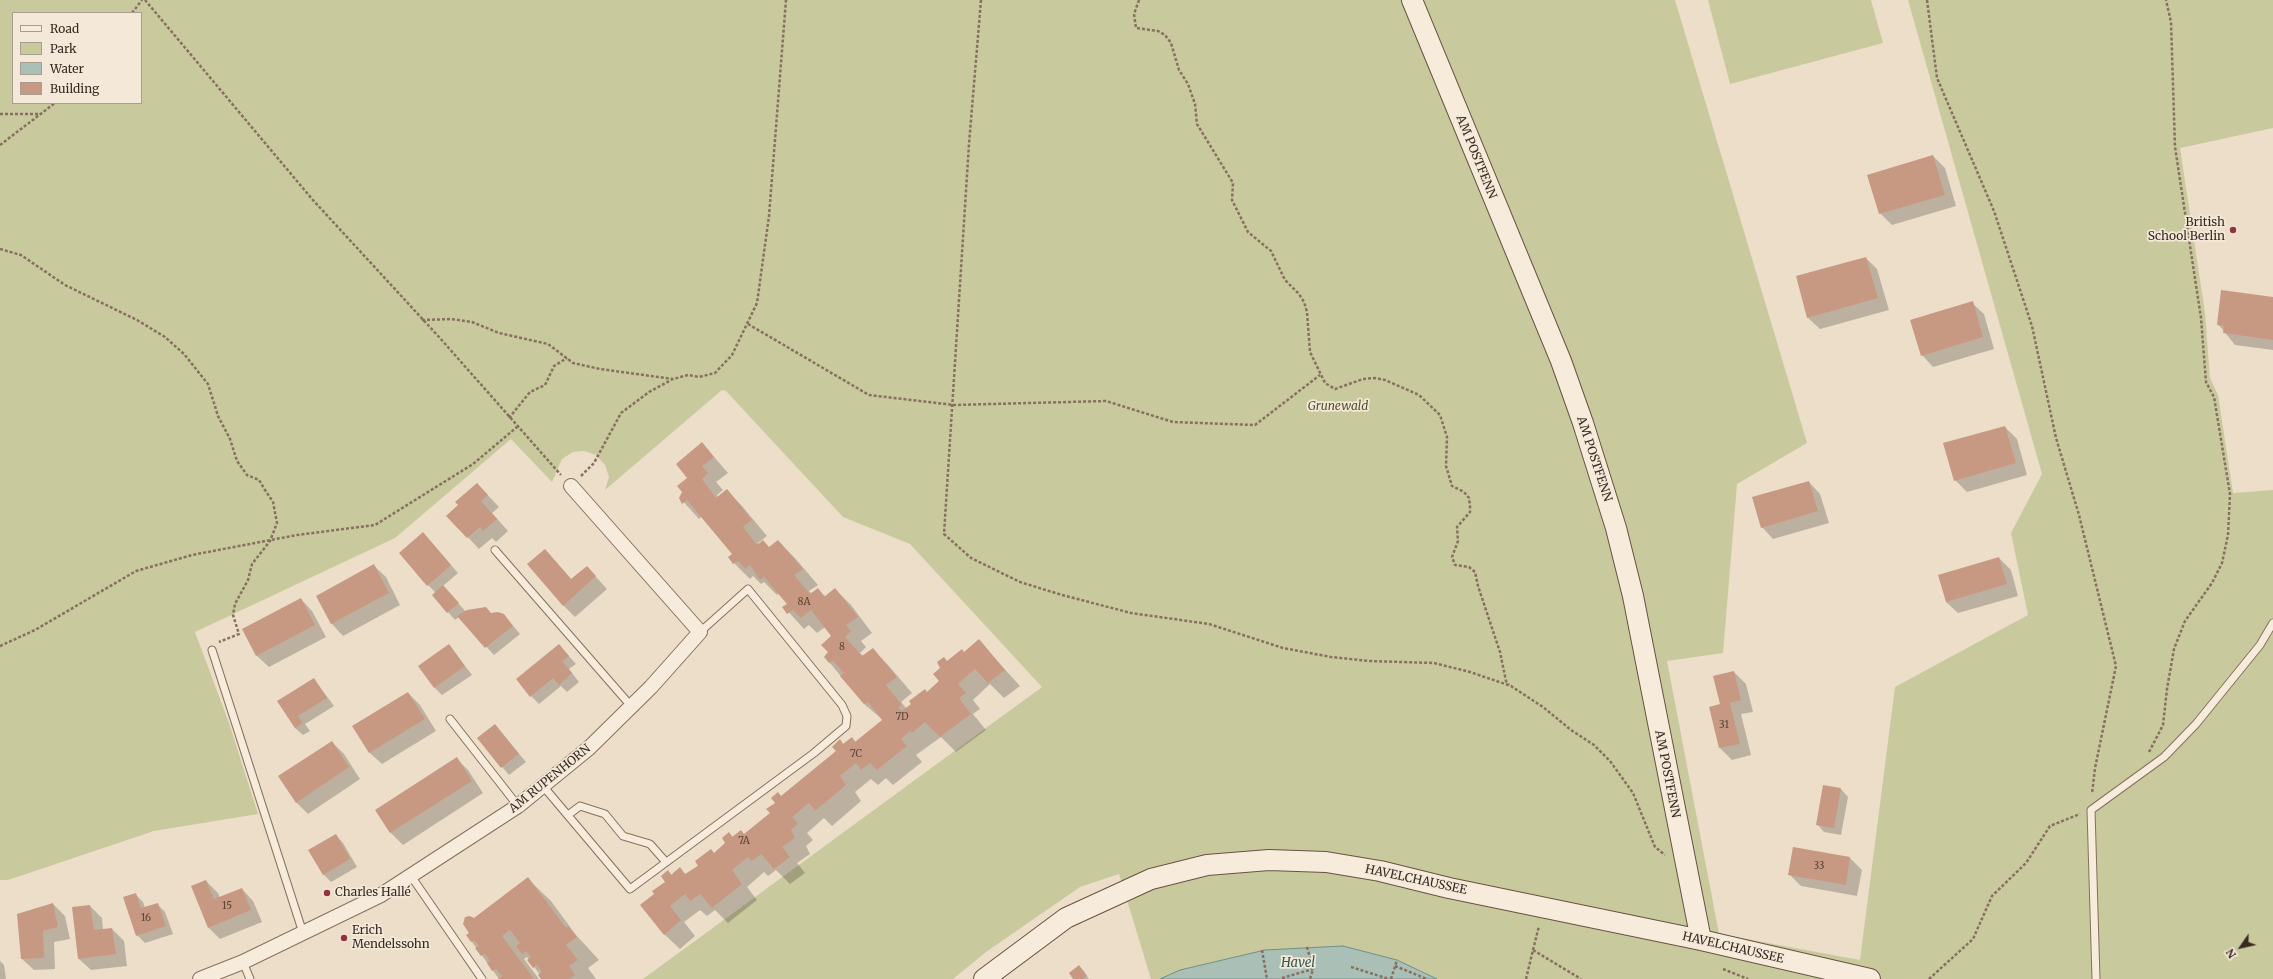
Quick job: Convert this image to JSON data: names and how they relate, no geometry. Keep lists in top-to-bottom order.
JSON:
{
  "streets": {
    "street": ["AM POSTFENN", "AM RUPENHORN", "HAVELCHAUSSEE"]
  },
  "crossings": [
    ["AM POSTFENN", "HAVELCHAUSSEE"]
  ],
  "water": ["Havel"],
  "parks": ["Grunewald"],
  "places": ["British School Berlin", "Charles Hallé", "Erich Mendelssohn"],
  "house_numbers": [
    "8A",
    "8",
    "7D",
    "31",
    "7C",
    "7A",
    "33",
    "15",
    "16"
  ],
  "legend": [
    "Road",
    "Park",
    "Water",
    "Building"
  ],
  "north": "bottom left"
}
